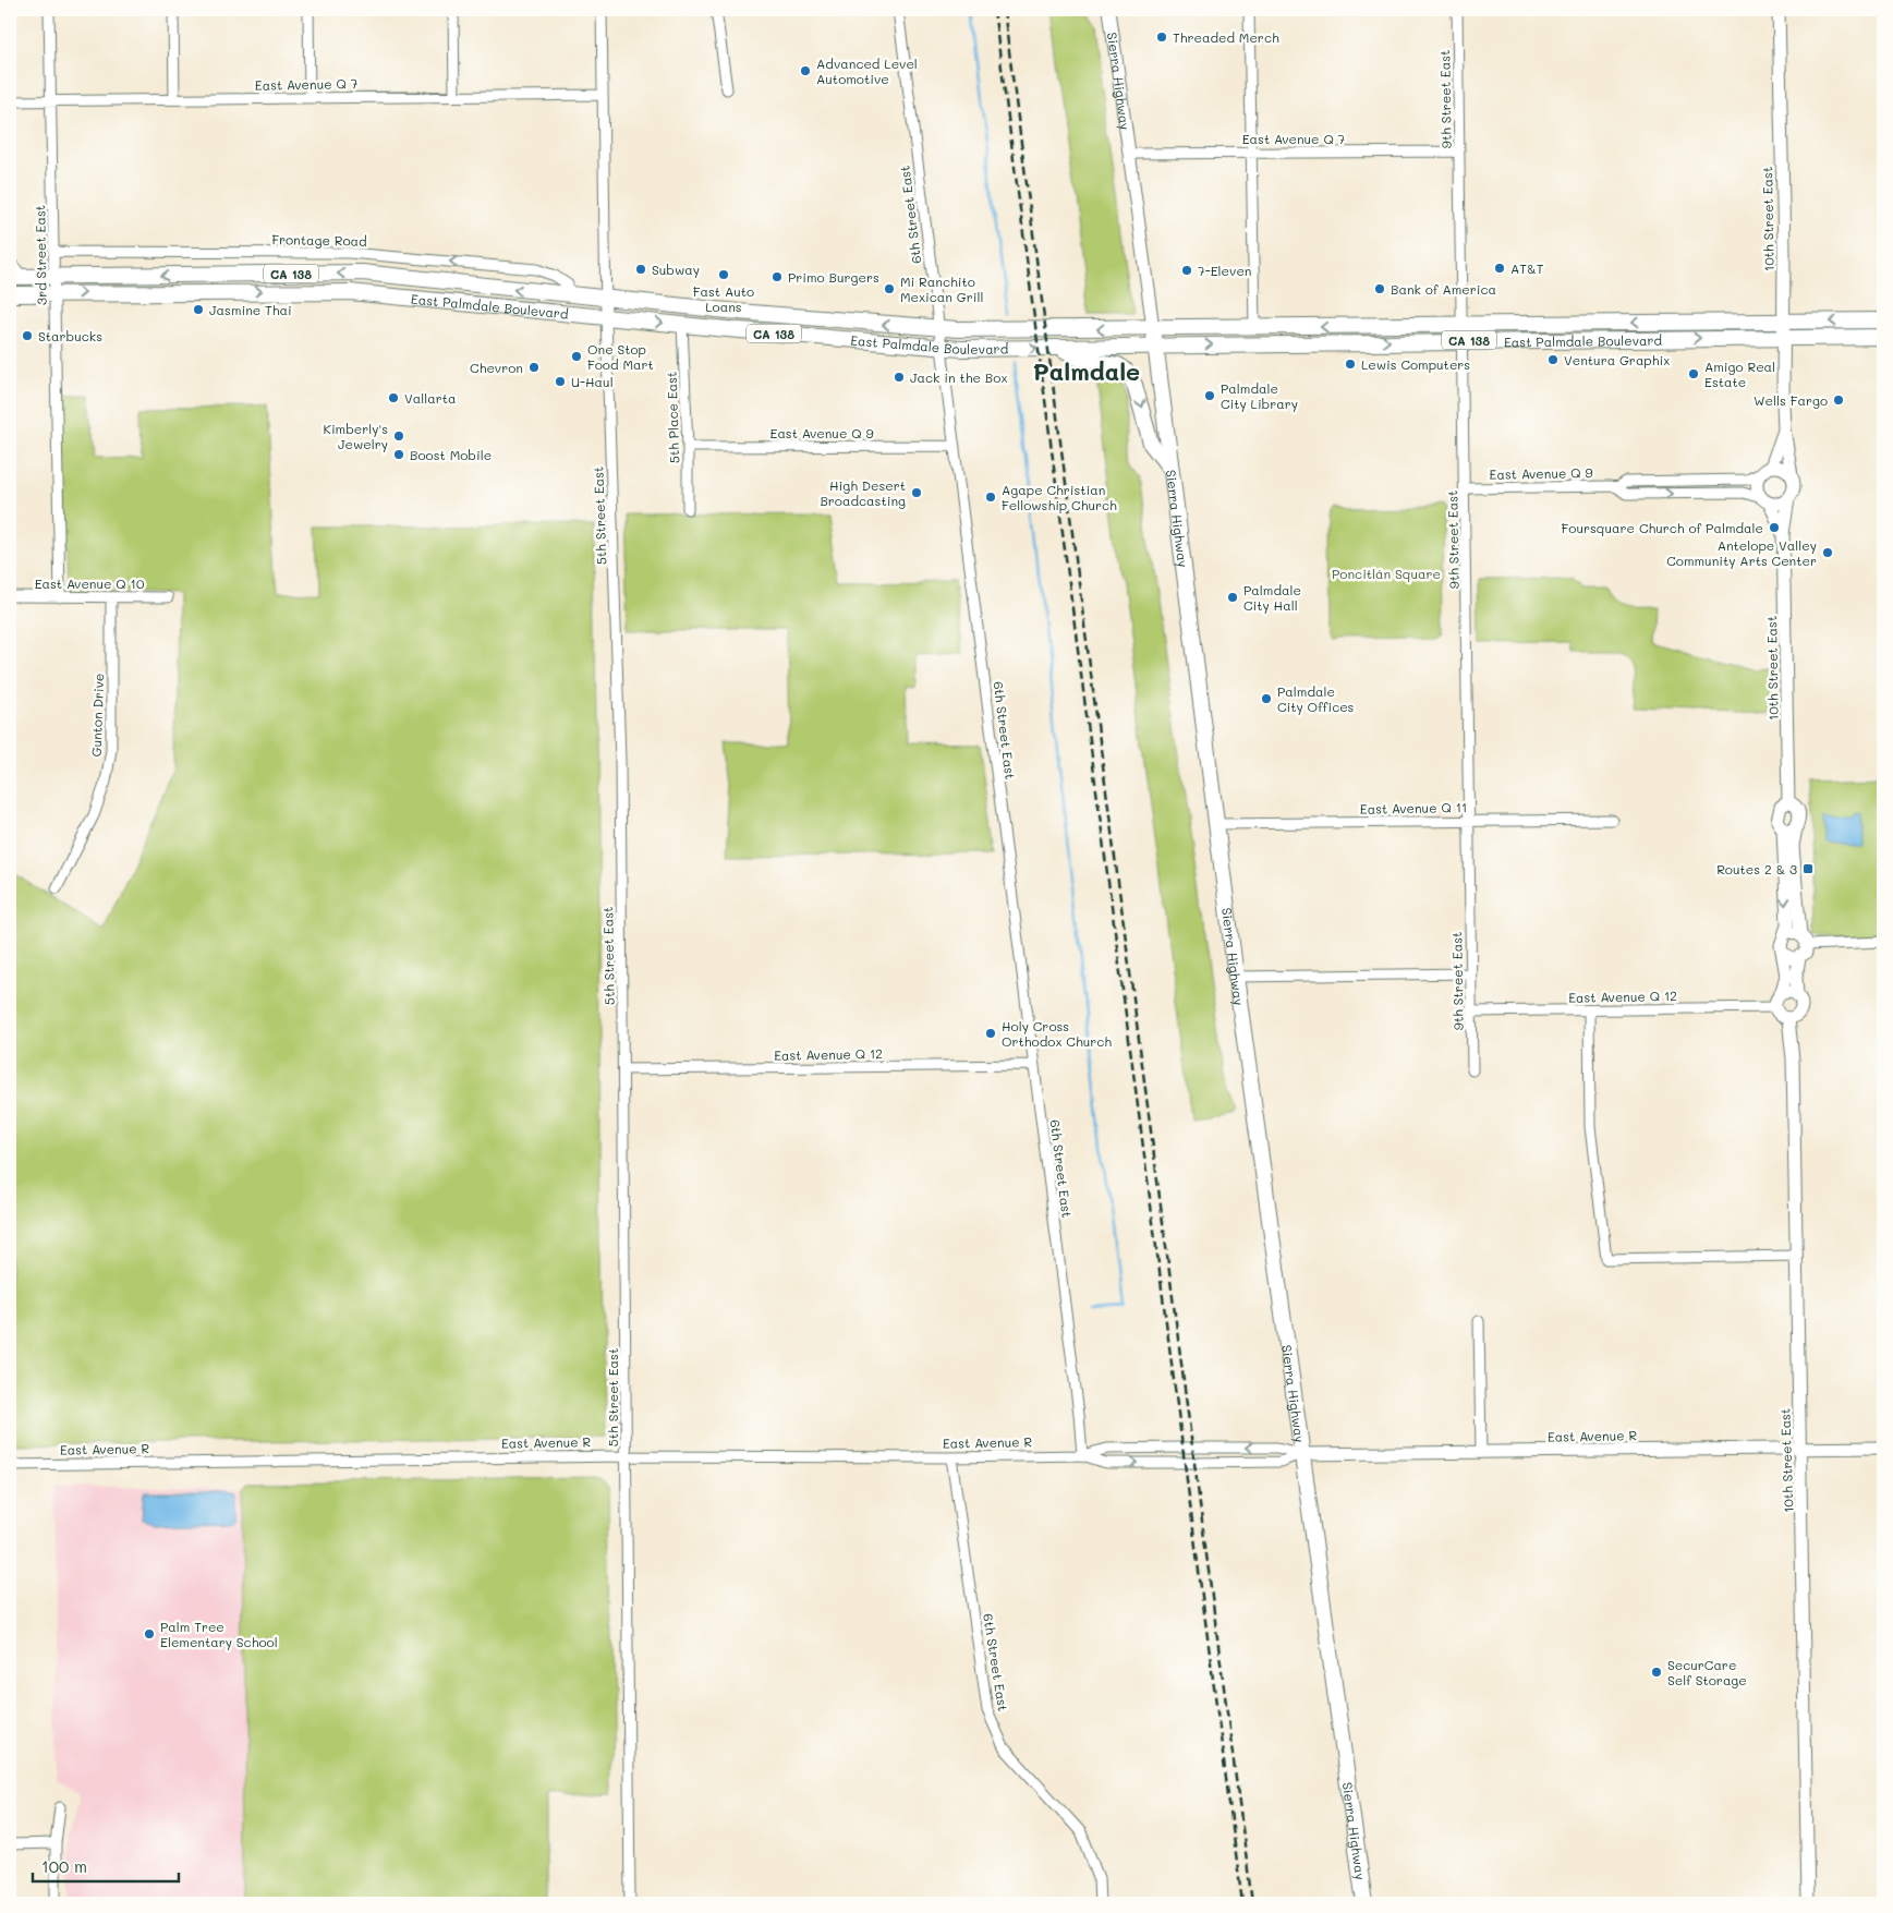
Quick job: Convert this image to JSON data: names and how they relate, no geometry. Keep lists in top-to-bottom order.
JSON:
{
  "streets": {
    "highway": ["Sierra Highway", "CA 138", "East Palmdale Boulevard"],
    "main road": ["10th Street East", "East Avenue R"],
    "street": [
      "East Avenue Q 7",
      "9th Street East",
      "6th Street East",
      "Frontage Road",
      "3rd Street East",
      "5th Place East",
      "East Avenue Q 9",
      "5th Street East",
      "East Avenue Q 10",
      "Gunton Drive",
      "East Avenue Q 11",
      "East Avenue Q 12"
    ]
  },
  "crossings": [
    ["Sierra Highway", "East Avenue Q 7"],
    ["Sierra Highway", "East Palmdale Boulevard"],
    ["Sierra Highway", "East Avenue Q 11"],
    ["Sierra Highway", "East Avenue R"],
    ["East Avenue Q 7", "9th Street East"],
    ["East Avenue Q 7", "3rd Street East"],
    ["East Avenue Q 7", "5th Street East"],
    ["9th Street East", "East Palmdale Boulevard"],
    ["9th Street East", "East Avenue Q 9"],
    ["9th Street East", "East Avenue Q 11"],
    ["9th Street East", "East Avenue Q 12"],
    ["6th Street East", "East Palmdale Boulevard"],
    ["6th Street East", "East Avenue Q 9"],
    ["6th Street East", "East Avenue Q 12"],
    ["6th Street East", "East Avenue R"],
    ["10th Street East", "East Palmdale Boulevard"],
    ["10th Street East", "East Avenue Q 9"],
    ["10th Street East", "East Avenue Q 12"],
    ["10th Street East", "East Avenue R"],
    ["Frontage Road", "3rd Street East"],
    ["Frontage Road", "East Palmdale Boulevard"],
    ["3rd Street East", "East Palmdale Boulevard"],
    ["3rd Street East", "East Avenue Q 10"],
    ["East Palmdale Boulevard", "5th Place East"],
    ["East Palmdale Boulevard", "5th Street East"],
    ["5th Place East", "East Avenue Q 9"],
    ["5th Street East", "East Avenue Q 12"],
    ["5th Street East", "East Avenue R"],
    ["East Avenue Q 10", "Gunton Drive"]
  ],
  "one_way": ["Frontage Road"],
  "districts": ["Palmdale"],
  "parks": ["Poncitlán Square"],
  "places": {
    "other": [
      "Threaded Merch",
      "Advanced Level Automotive",
      "AT&T",
      "Subway",
      "7-Eleven",
      "Fast Auto Loans",
      "Primo Burgers",
      "Mi Ranchito Mexican Grill",
      "Bank of America",
      "Jasmine Thai",
      "Starbucks",
      "One Stop Food Mart",
      "Ventura Graphix",
      "Lewis Computers",
      "Chevron",
      "Amigo Real Estate",
      "Jack in the Box",
      "U-Haul",
      "Palmdale City Library",
      "Vallarta",
      "Wells Fargo",
      "Kimberly's Jewelry",
      "Boost Mobile",
      "High Desert Broadcasting",
      "Agape Christian Fellowship Church",
      "Foursquare Church of Palmdale",
      "Antelope Valley Community Arts Center",
      "Palmdale City Hall",
      "Palmdale City Offices",
      "Holy Cross Orthodox Church",
      "Palm Tree Elementary School",
      "SecurCare Self Storage"
    ],
    "transit": ["Routes 2 & 3"]
  },
  "scale_bar": "100 m"
}
